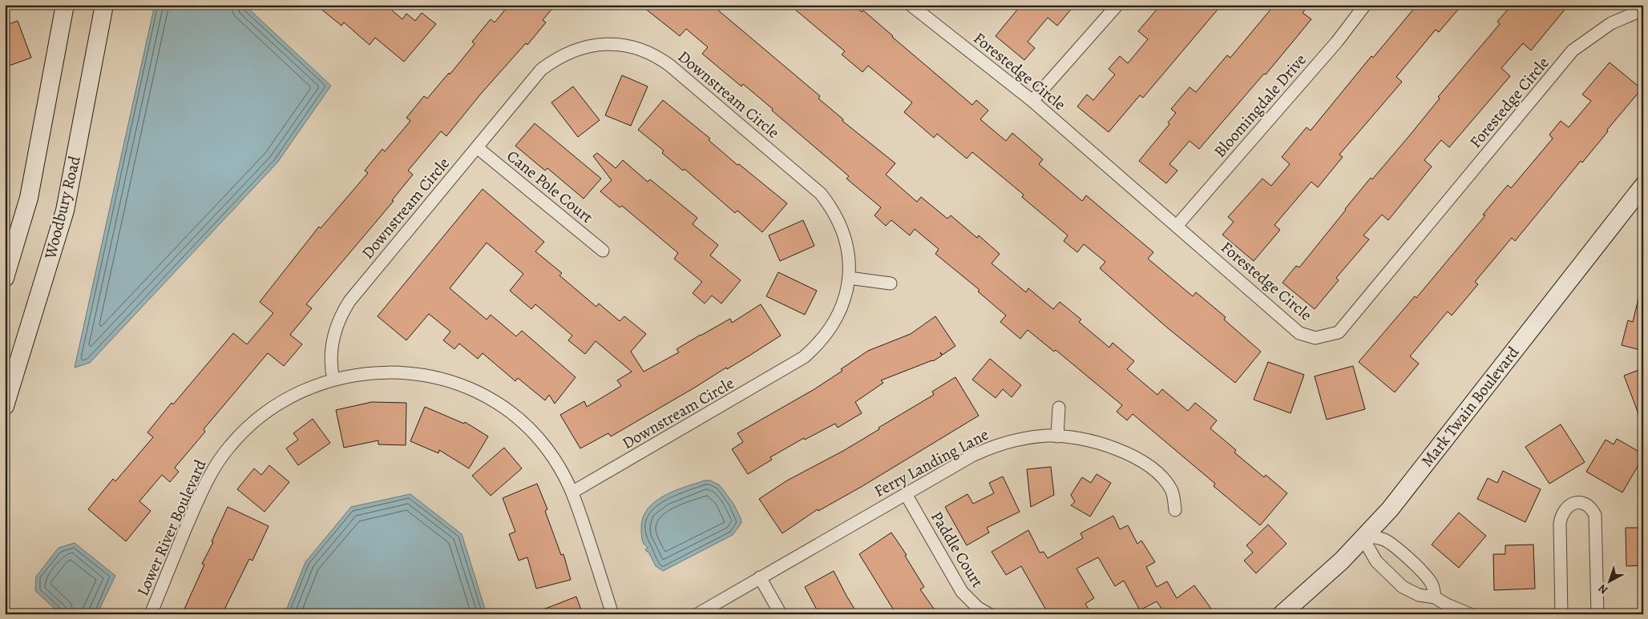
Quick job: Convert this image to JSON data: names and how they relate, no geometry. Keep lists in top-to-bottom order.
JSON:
{
  "streets": {
    "street": [
      "Forestedge Circle",
      "Downstream Circle",
      "Bloomingdale Drive",
      "Cane Pole Court",
      "Woodbury Road",
      "Mark Twain Boulevard",
      "Ferry Landing Lane",
      "Lower River Boulevard",
      "Paddle Court"
    ]
  },
  "crossings": [
    ["Forestedge Circle", "Bloomingdale Drive"],
    ["Downstream Circle", "Cane Pole Court"],
    ["Downstream Circle", "Lower River Boulevard"],
    ["Ferry Landing Lane", "Paddle Court"]
  ],
  "north": "bottom left"
}
